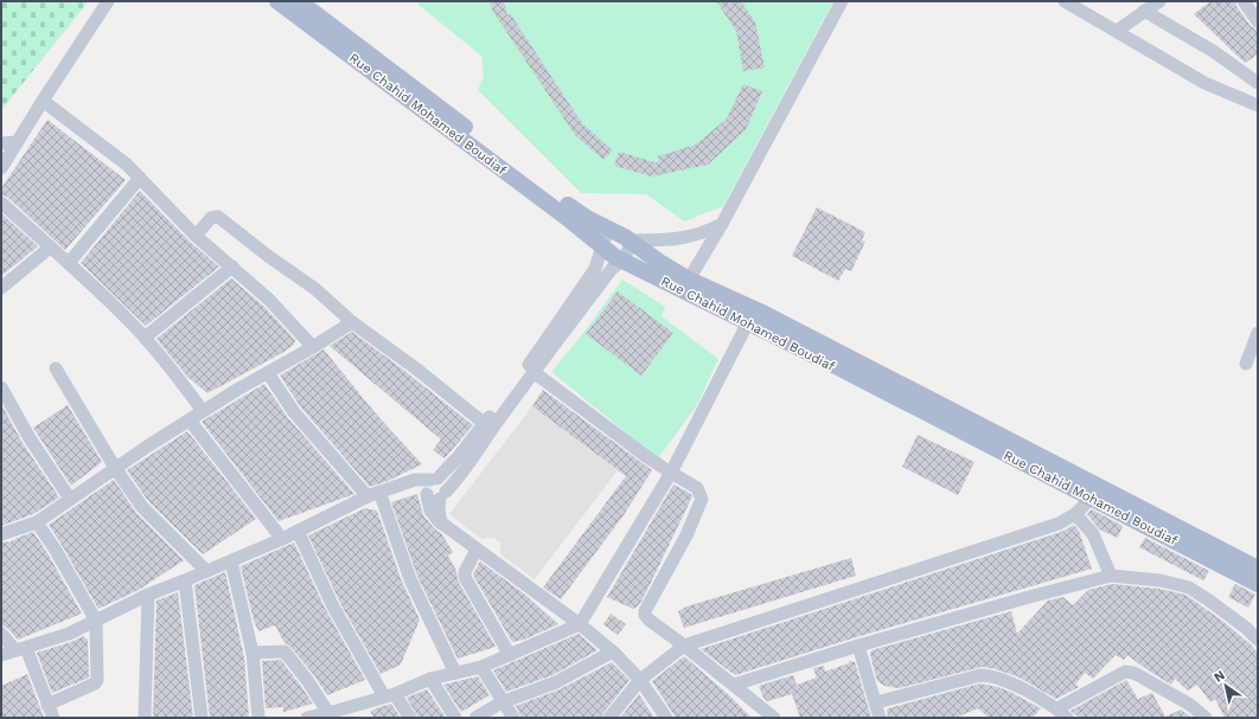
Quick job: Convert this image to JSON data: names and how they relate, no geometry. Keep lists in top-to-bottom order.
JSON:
{
  "streets": {
    "main road": ["Rue Chahid Mohamed Boudiaf"]
  },
  "north": "top left"
}
